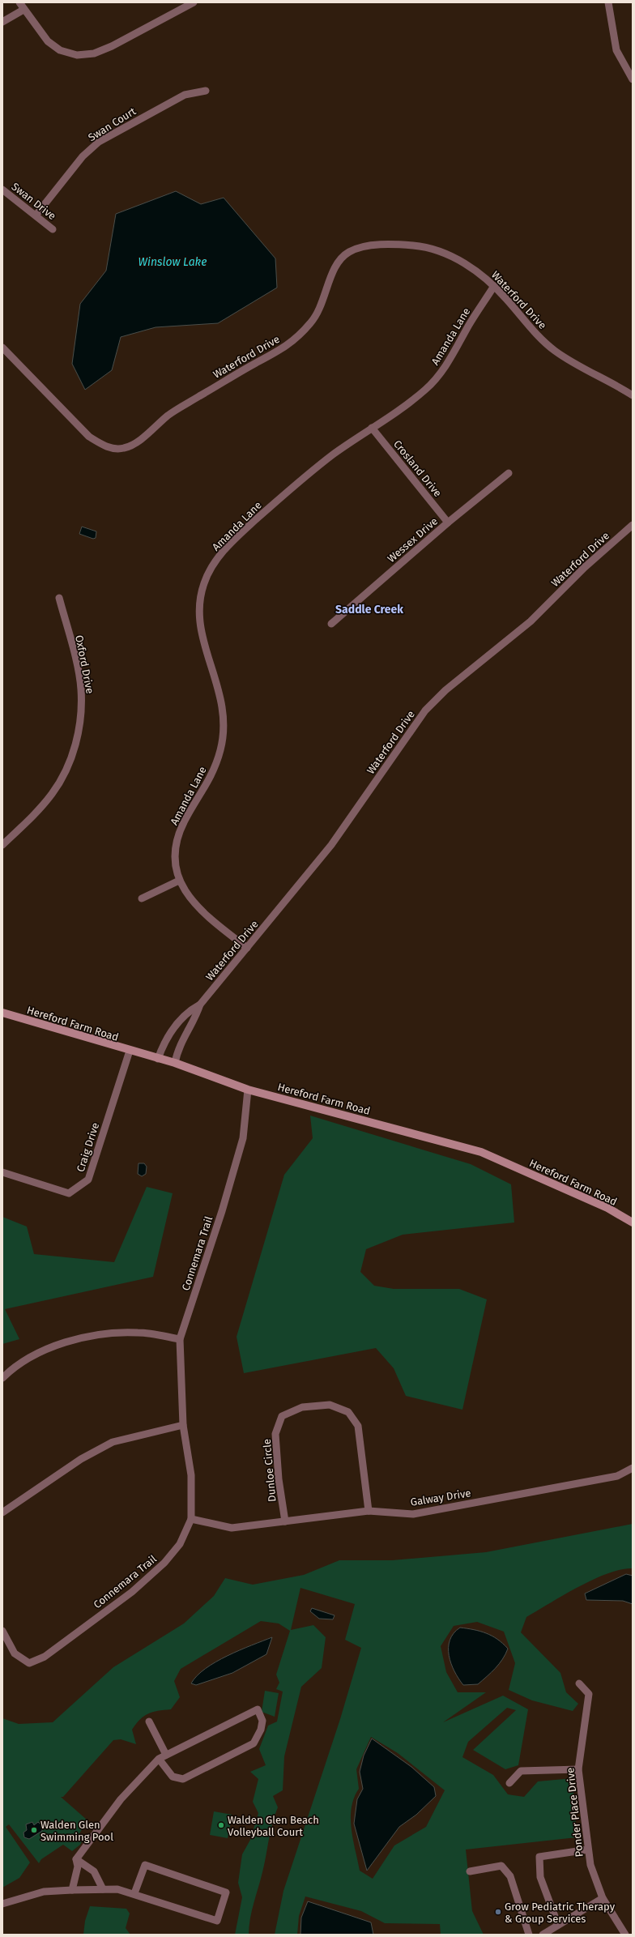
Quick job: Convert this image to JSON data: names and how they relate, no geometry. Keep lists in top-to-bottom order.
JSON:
{
  "streets": {
    "street": [
      "Swan Court",
      "Swan Drive",
      "Waterford Drive",
      "Amanda Lane",
      "Crosland Drive",
      "Wessex Drive",
      "Oxford Drive",
      "Hereford Farm Road",
      "Craig Drive",
      "Connemara Trail",
      "Dunloe Circle",
      "Galway Drive",
      "Ponder Place Drive"
    ]
  },
  "crossings": [
    ["Swan Court", "Swan Drive"],
    ["Waterford Drive", "Amanda Lane"],
    ["Waterford Drive", "Hereford Farm Road"],
    ["Amanda Lane", "Crosland Drive"],
    ["Crosland Drive", "Wessex Drive"],
    ["Hereford Farm Road", "Craig Drive"],
    ["Hereford Farm Road", "Connemara Trail"],
    ["Connemara Trail", "Galway Drive"],
    ["Dunloe Circle", "Galway Drive"]
  ],
  "districts": ["Saddle Creek"],
  "water": ["Winslow Lake"],
  "places": ["Walden Glen Beach Volleyball Court", "Walden Glen Swimming Pool", "Grow Pediatric Therapy & Group Services"]
}
